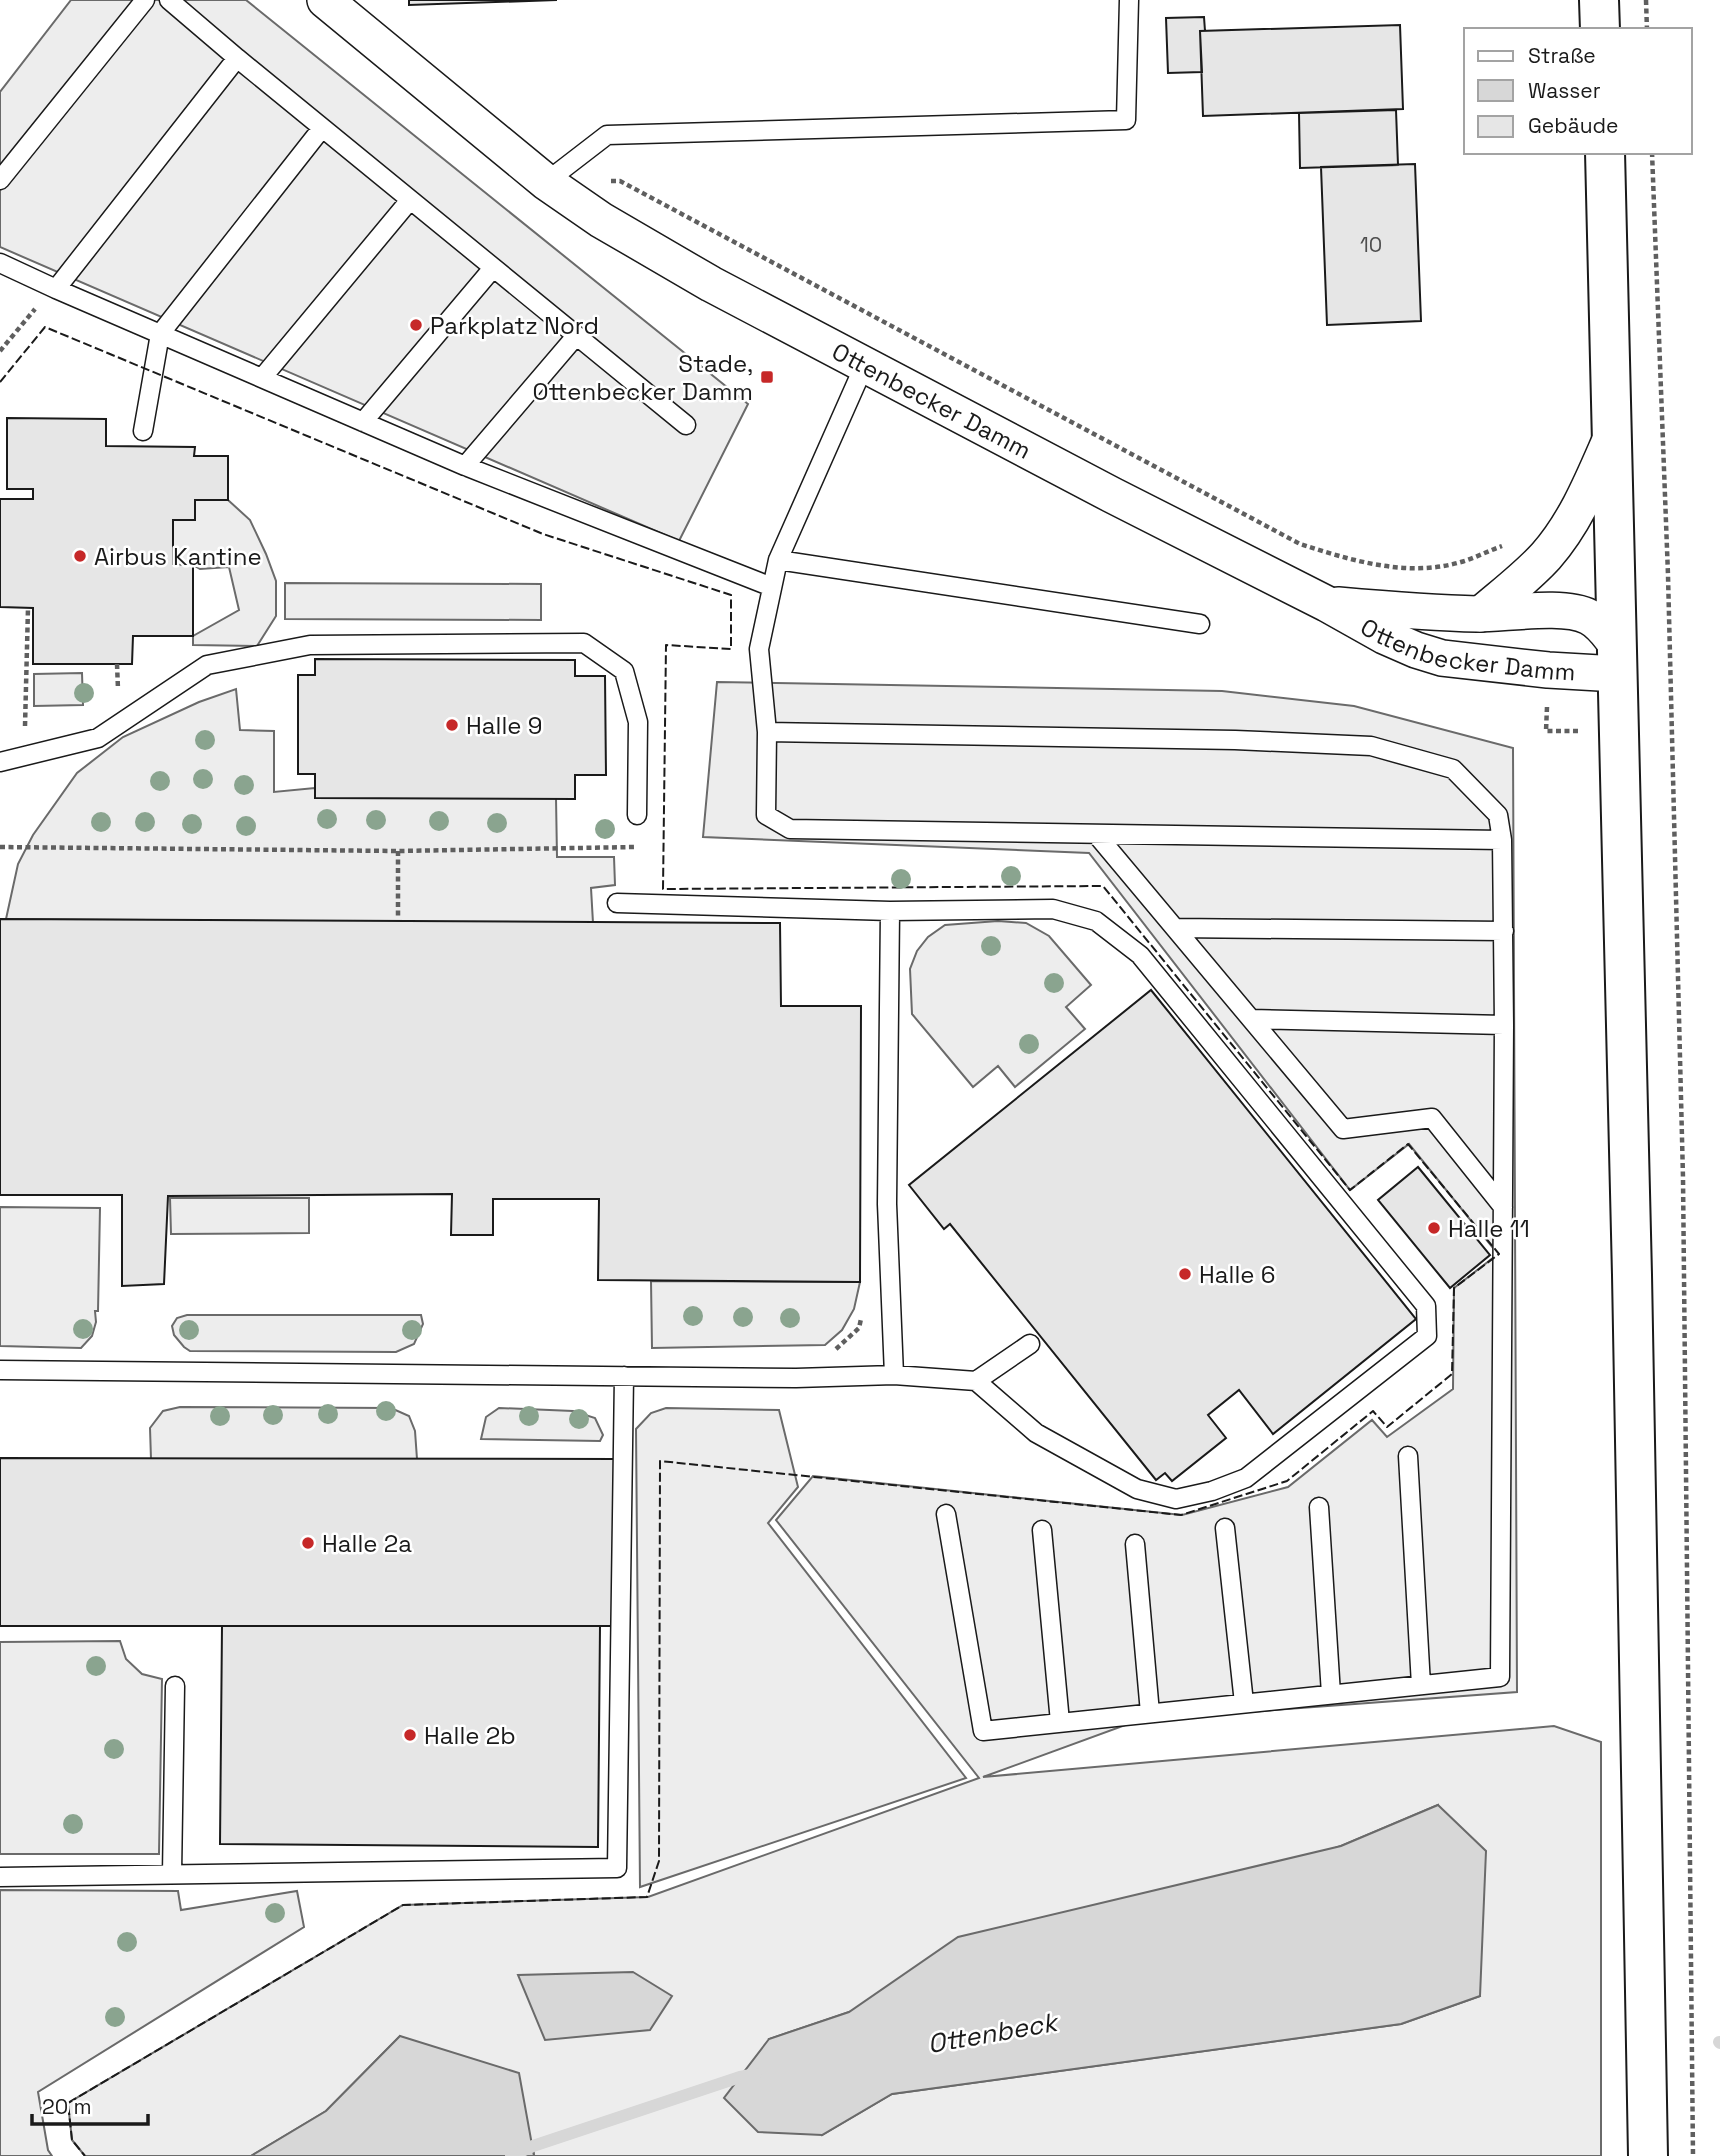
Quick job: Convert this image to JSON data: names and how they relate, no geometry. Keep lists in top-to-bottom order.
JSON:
{
  "streets": {
    "street": ["Ottenbecker Damm"]
  },
  "water": ["Ottenbeck"],
  "places": {
    "other": [
      "Parkplatz Nord",
      "Airbus Kantine",
      "Halle 9",
      "Halle 11",
      "Halle 6",
      "Halle 2a",
      "Halle 2b"
    ],
    "transit": ["Stade, Ottenbecker Damm"]
  },
  "house_numbers": ["10"],
  "legend": ["Straße", "Wasser", "Gebäude"],
  "scale_bar": "20 m"
}
